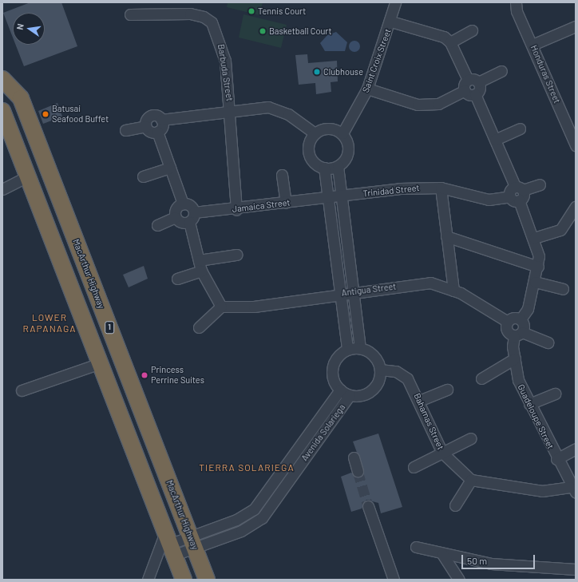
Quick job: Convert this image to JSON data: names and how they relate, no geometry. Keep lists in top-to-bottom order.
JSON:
{
  "streets": {
    "highway": ["MacArthur Highway", "1"],
    "street": [
      "Saint Croix Street",
      "Barbuda Street",
      "Honduras Street",
      "Trinidad Street",
      "Jamaica Street",
      "Antigua Street",
      "Guadeloupe Street",
      "Bahamas Street",
      "Avenida Solariega"
    ]
  },
  "crossings": [
    ["Barbuda Street", "Jamaica Street"],
    ["Trinidad Street", "Jamaica Street"],
    ["MacArthur Highway", "Avenida Solariega"],
    ["Antigua Street", "Guadeloupe Street"],
    ["Bahamas Street", "Avenida Solariega"]
  ],
  "districts": ["LOWER RAPANAGA", "TIERRA SOLARIEGA"],
  "places": [
    "Tennis Court",
    "Basketball Court",
    "Clubhouse",
    "Batusai Seafood Buffet",
    "Princess Perrine Suites"
  ],
  "scale_bar": "50 m",
  "north": "left"
}
